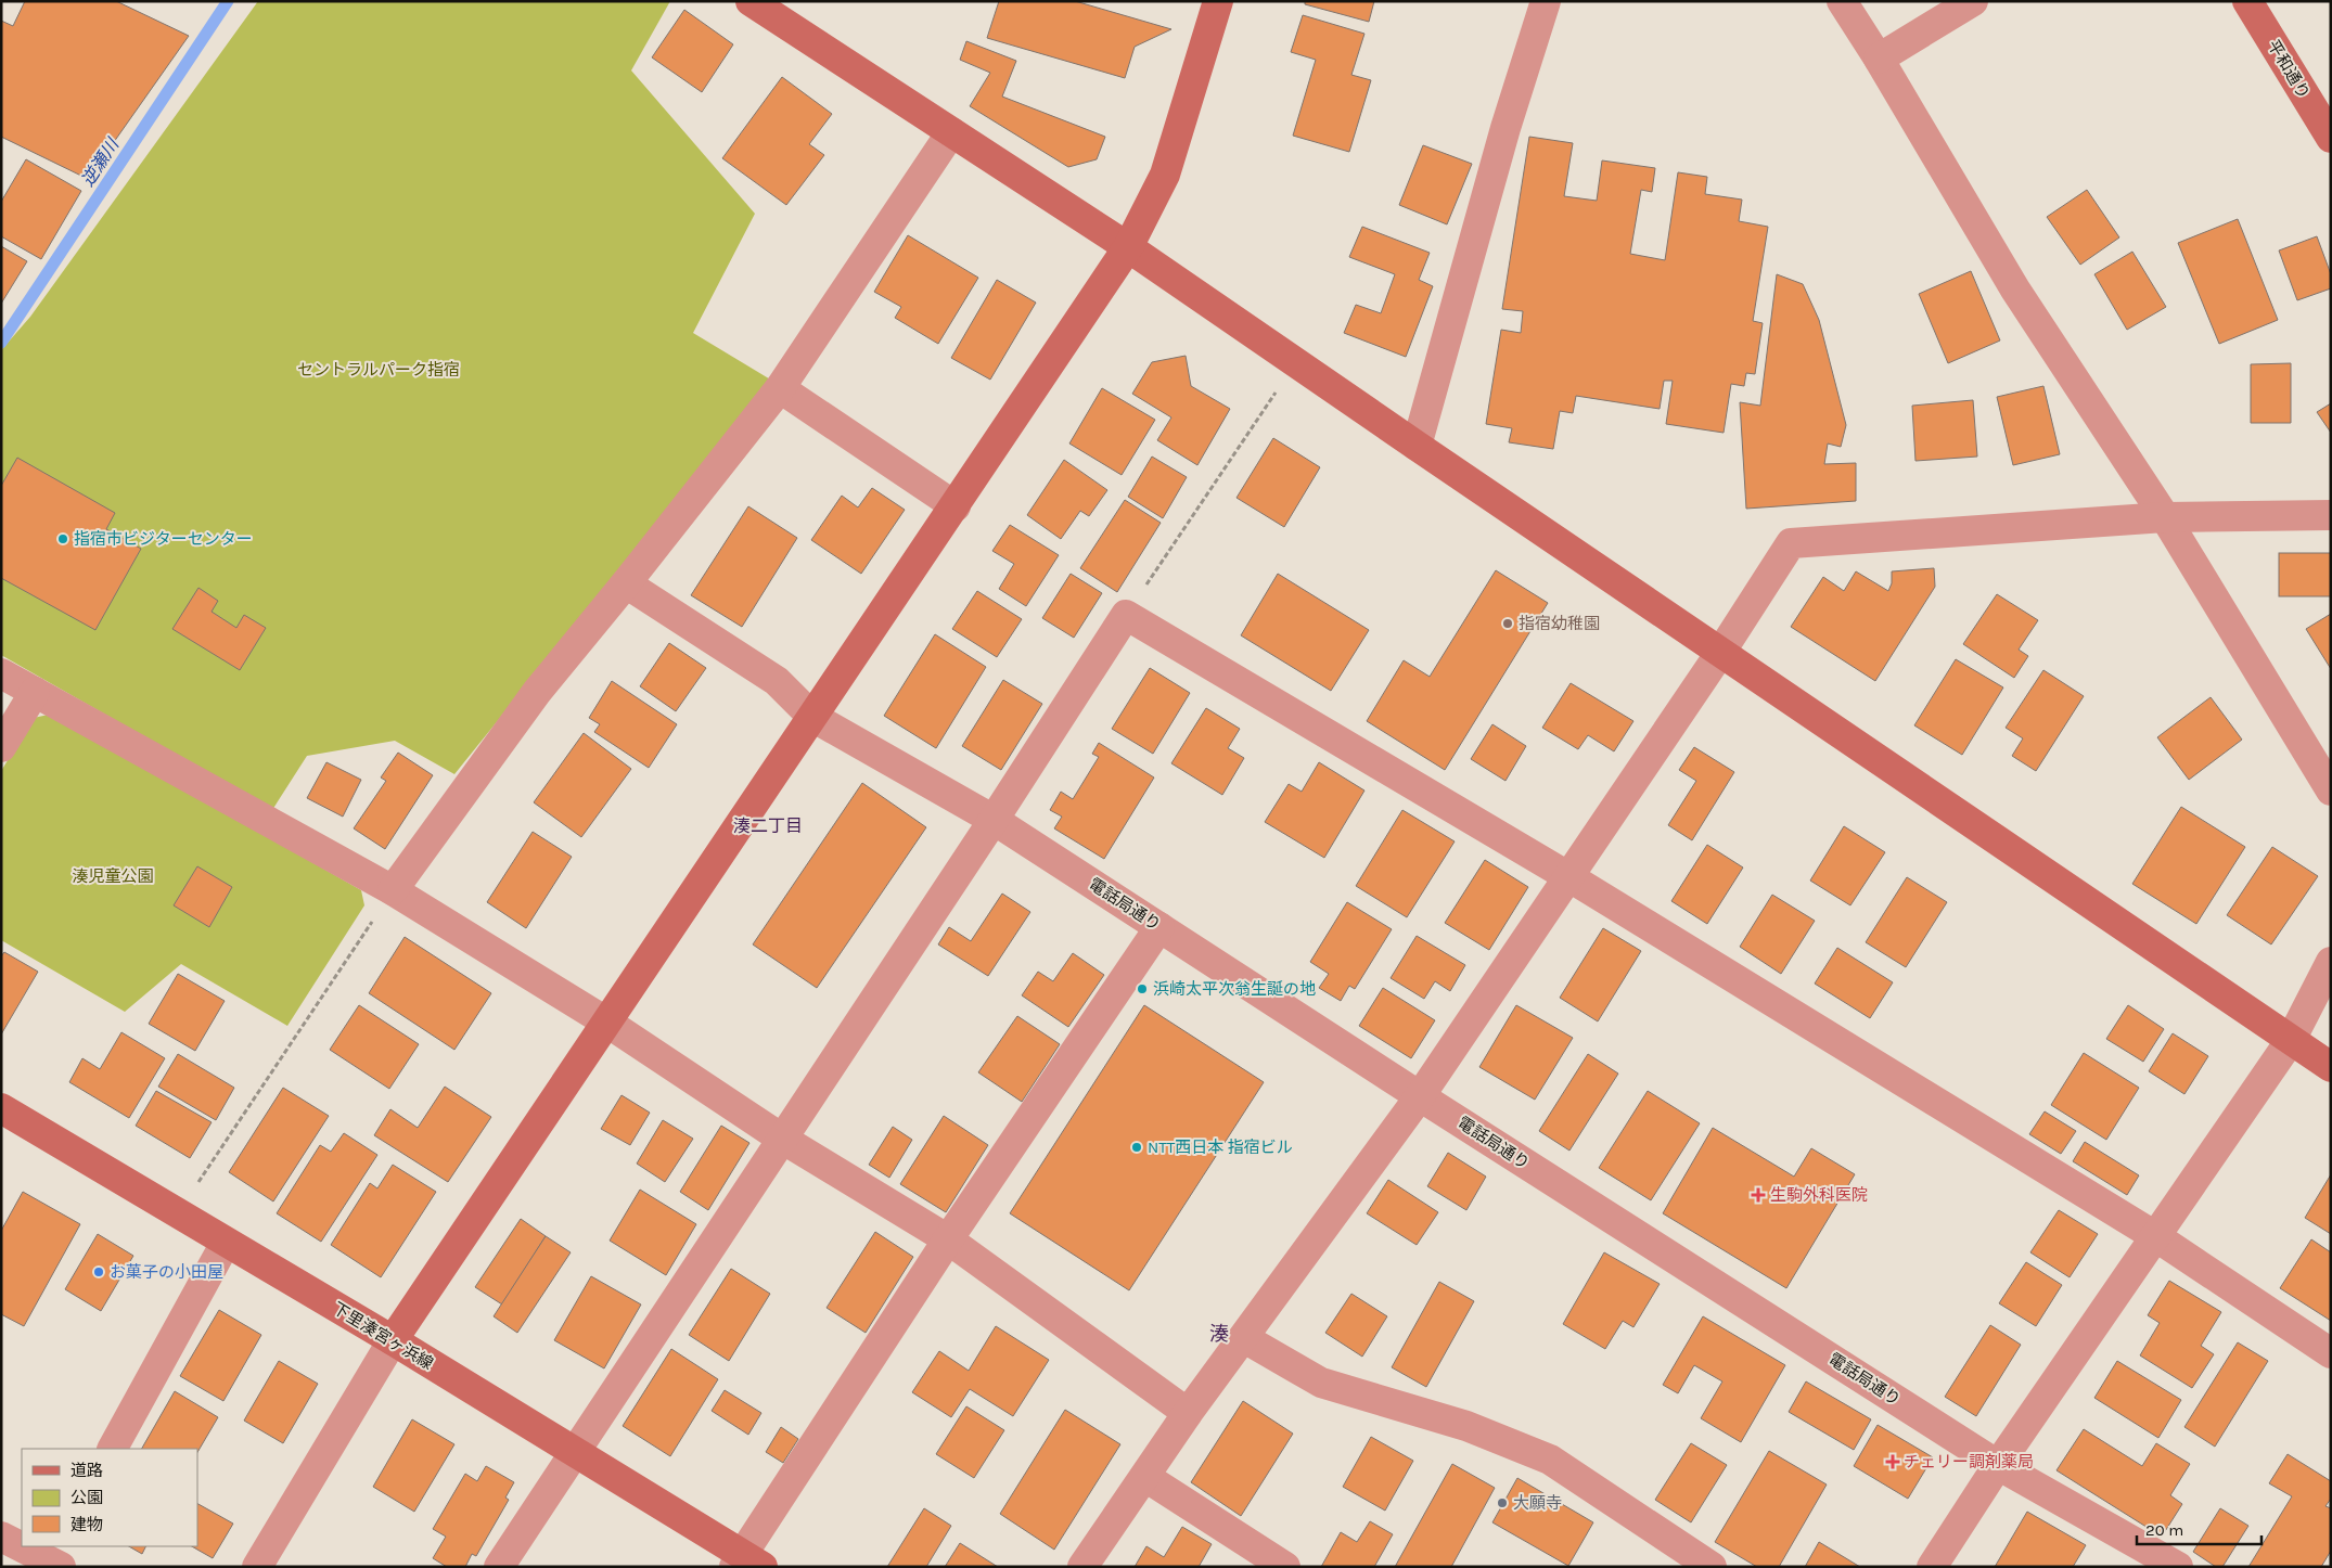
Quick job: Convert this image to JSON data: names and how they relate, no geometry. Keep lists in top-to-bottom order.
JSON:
{
  "streets": {
    "street": ["平和通り", "電話局通り", "下里湊宮ヶ浜線"]
  },
  "districts": ["湊二丁目", "湊"],
  "water": ["逆瀬川"],
  "parks": ["セントラルパーク指宿", "湊児童公園"],
  "places": {
    "other": [
      "指宿市ビジターセンター",
      "指宿幼稚園",
      "浜崎太平次翁生誕の地",
      "NTT西日本 指宿ビル",
      "お菓子の小田屋",
      "大願寺"
    ],
    "health": ["生駒外科医院", "チェリー調剤薬局"]
  },
  "legend": ["道路", "公園", "建物"],
  "scale_bar": "20 m"
}
